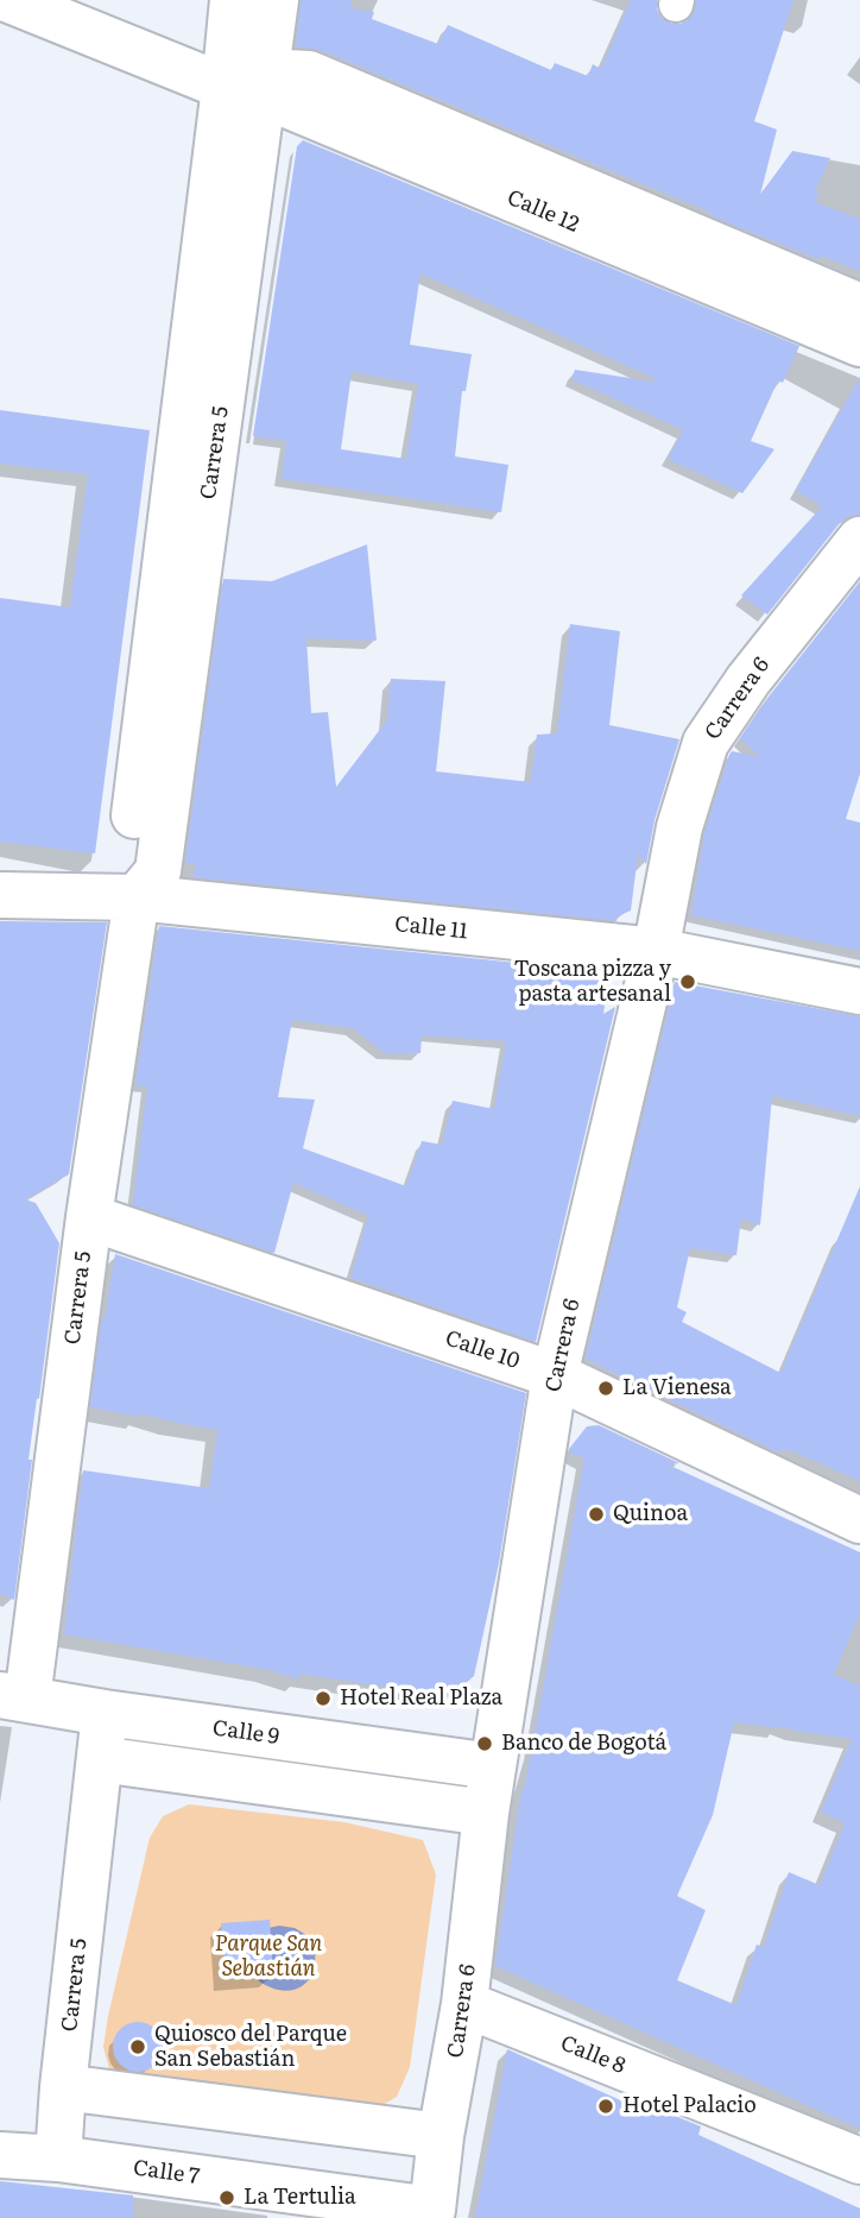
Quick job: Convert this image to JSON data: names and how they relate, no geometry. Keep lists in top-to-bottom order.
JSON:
{
  "streets": {
    "street": [
      "Calle 12",
      "Carrera 5",
      "Carrera 6",
      "Calle 11",
      "Calle 10",
      "Calle 9",
      "Calle 8",
      "Calle 7"
    ]
  },
  "crossings": [
    ["Calle 12", "Carrera 5"],
    ["Carrera 5", "Calle 11"],
    ["Carrera 5", "Calle 10"],
    ["Carrera 5", "Calle 9"],
    ["Carrera 5", "Calle 7"],
    ["Carrera 6", "Calle 11"],
    ["Carrera 6", "Calle 10"],
    ["Carrera 6", "Calle 9"],
    ["Carrera 6", "Calle 8"],
    ["Carrera 6", "Calle 7"]
  ],
  "parks": ["Parque San Sebastián"],
  "places": [
    "Toscana pizza y pasta artesanal",
    "La Vienesa",
    "Quinoa",
    "Hotel Real Plaza",
    "Banco de Bogotá",
    "Quiosco del Parque San Sebastián",
    "Hotel Palacio",
    "La Tertulia"
  ]
}
